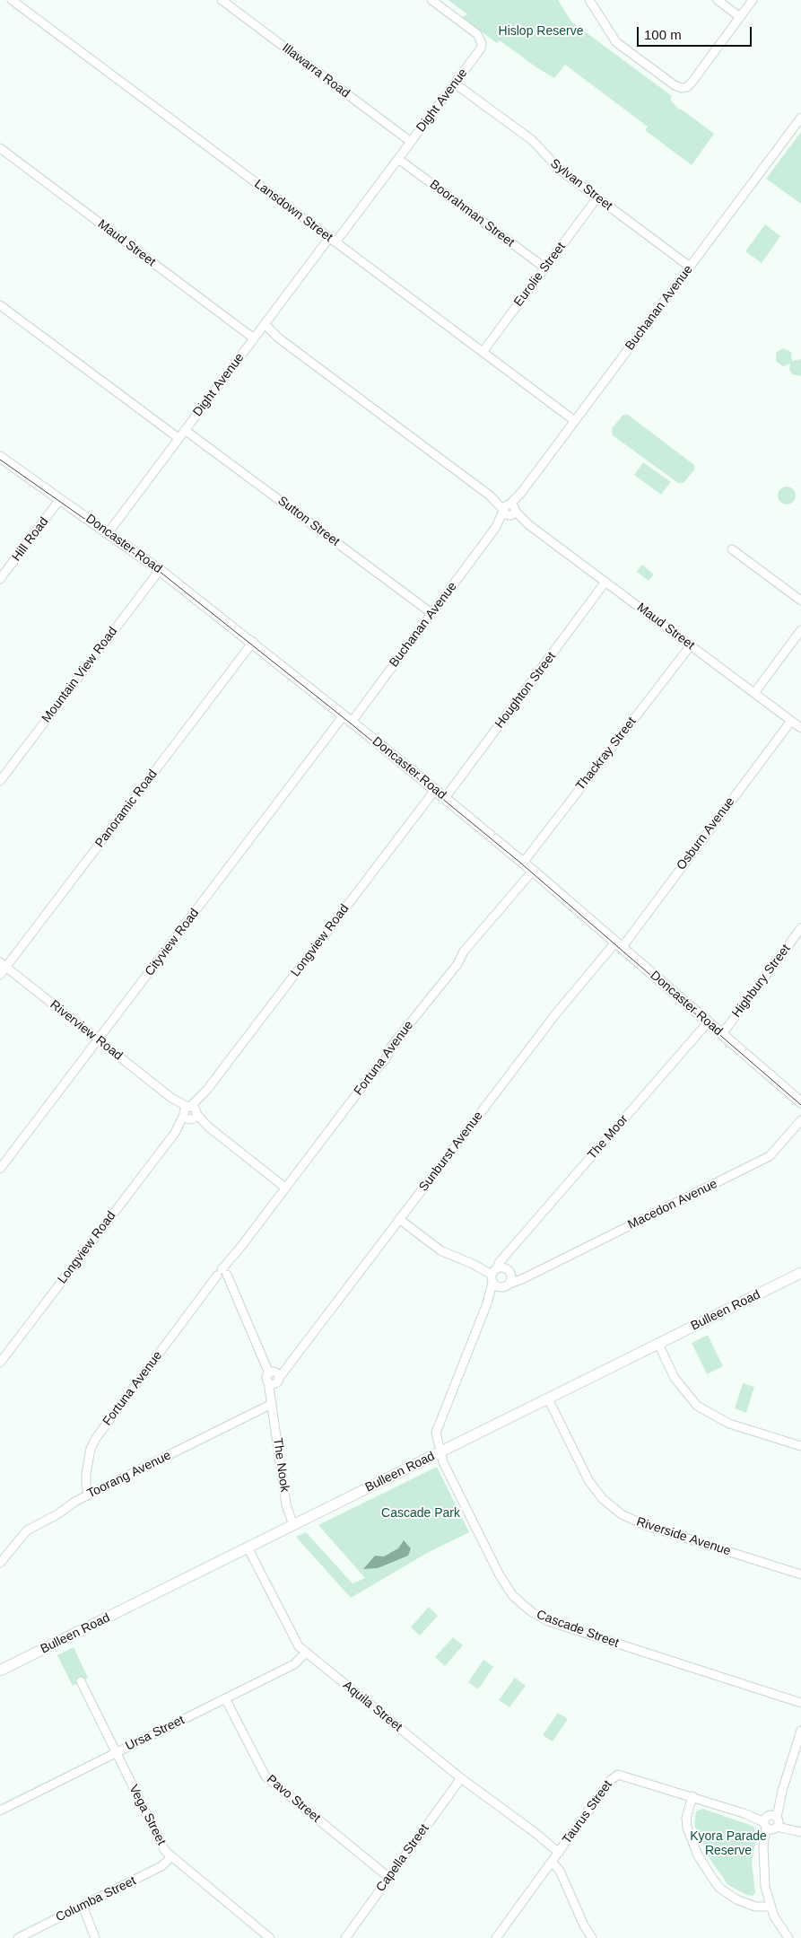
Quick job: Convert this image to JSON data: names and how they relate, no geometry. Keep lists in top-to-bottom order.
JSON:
{
  "streets": {
    "main road": ["Doncaster Road", "Bulleen Road"],
    "street": [
      "Illawarra Road",
      "Dight Avenue",
      "Sylvan Street",
      "Lansdown Street",
      "Boorahman Street",
      "Maud Street",
      "Eurolie Street",
      "Buchanan Avenue",
      "Sutton Street",
      "Hill Road",
      "Mountain View Road",
      "Houghton Street",
      "Thackray Street",
      "Panoramic Road",
      "Osburn Avenue",
      "Longview Road",
      "Cityview Road",
      "Highbury Street",
      "Riverview Road",
      "Fortuna Avenue",
      "The Moor",
      "Sunburst Avenue",
      "Macedon Avenue",
      "The Nook",
      "Toorang Avenue",
      "Riverside Avenue",
      "Cascade Street",
      "Aquila Street",
      "Ursa Street",
      "Pavo Street",
      "Taurus Street",
      "Vega Street",
      "Capella Street",
      "Columba Street"
    ]
  },
  "crossings": [
    ["Illawarra Road", "Dight Avenue"],
    ["Dight Avenue", "Sylvan Street"],
    ["Dight Avenue", "Lansdown Street"],
    ["Dight Avenue", "Boorahman Street"],
    ["Dight Avenue", "Maud Street"],
    ["Dight Avenue", "Sutton Street"],
    ["Dight Avenue", "Doncaster Road"],
    ["Sylvan Street", "Eurolie Street"],
    ["Sylvan Street", "Buchanan Avenue"],
    ["Lansdown Street", "Eurolie Street"],
    ["Lansdown Street", "Buchanan Avenue"],
    ["Boorahman Street", "Eurolie Street"],
    ["Maud Street", "Buchanan Avenue"],
    ["Maud Street", "Houghton Street"],
    ["Maud Street", "Thackray Street"],
    ["Maud Street", "Osburn Avenue"],
    ["Buchanan Avenue", "Sutton Street"],
    ["Buchanan Avenue", "Doncaster Road"],
    ["Buchanan Avenue", "Cityview Road"],
    ["Hill Road", "Doncaster Road"],
    ["Doncaster Road", "Mountain View Road"],
    ["Doncaster Road", "Houghton Street"],
    ["Doncaster Road", "Thackray Street"],
    ["Doncaster Road", "Panoramic Road"],
    ["Doncaster Road", "Osburn Avenue"],
    ["Doncaster Road", "Longview Road"],
    ["Doncaster Road", "Cityview Road"],
    ["Doncaster Road", "Highbury Street"],
    ["Doncaster Road", "Fortuna Avenue"],
    ["Doncaster Road", "The Moor"],
    ["Doncaster Road", "Sunburst Avenue"],
    ["Panoramic Road", "Riverview Road"],
    ["Osburn Avenue", "Sunburst Avenue"],
    ["Longview Road", "Riverview Road"],
    ["Cityview Road", "Riverview Road"],
    ["Riverview Road", "Fortuna Avenue"],
    ["Fortuna Avenue", "The Nook"],
    ["Fortuna Avenue", "Toorang Avenue"],
    ["The Moor", "Macedon Avenue"],
    ["Sunburst Avenue", "The Nook"],
    ["Macedon Avenue", "Bulleen Road"],
    ["Macedon Avenue", "Cascade Street"],
    ["Bulleen Road", "The Nook"],
    ["Bulleen Road", "Riverside Avenue"],
    ["Bulleen Road", "Cascade Street"],
    ["Bulleen Road", "Aquila Street"],
    ["The Nook", "Toorang Avenue"],
    ["Aquila Street", "Ursa Street"],
    ["Aquila Street", "Taurus Street"],
    ["Aquila Street", "Capella Street"],
    ["Ursa Street", "Pavo Street"],
    ["Ursa Street", "Vega Street"],
    ["Pavo Street", "Capella Street"],
    ["Vega Street", "Columba Street"]
  ],
  "parks": ["Hislop Reserve", "Cascade Park", "Kyora Parade Reserve"],
  "scale_bar": "100 m"
}
